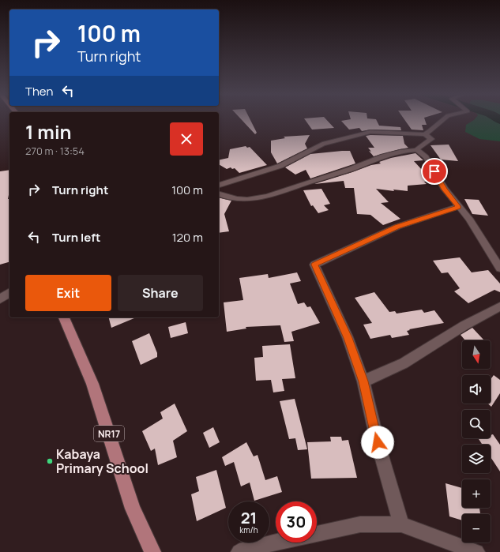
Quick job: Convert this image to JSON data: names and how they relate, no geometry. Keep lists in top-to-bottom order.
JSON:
{
  "streets": {
    "main road": ["NR17"]
  },
  "places": ["Kabaya Primary School"],
  "north": "bottom",
  "page": {
    "turn": ["100 m", "Turn right"],
    "then": "Then",
    "heading": ["1 min", "270 m · 13:54"],
    "list": [
      {
        "name": "Turn right",
        "value": "100 m"
      },
      {
        "name": "Turn left",
        "value": "120 m"
      }
    ],
    "buttons": ["Exit", "Share"],
    "map_buttons": ["+", "−"],
    "speed": "21 km/h",
    "limit": "30"
  }
}
